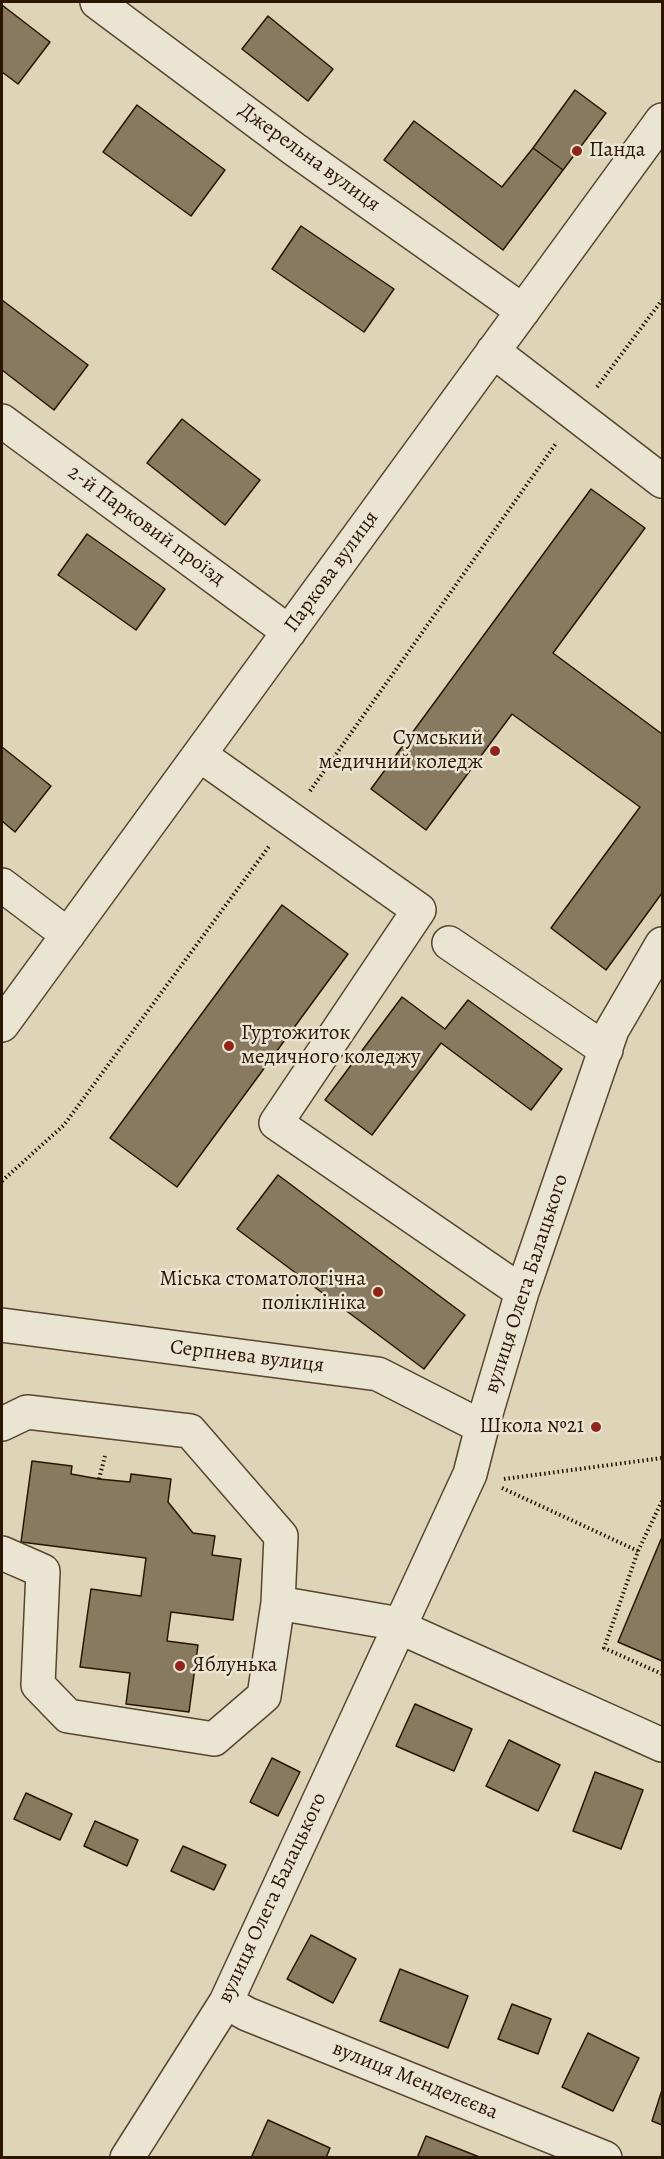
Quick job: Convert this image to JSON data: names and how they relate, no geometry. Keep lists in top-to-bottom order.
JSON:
{
  "streets": {
    "street": [
      "Джерельна вулиця",
      "2-й Парковий проїзд",
      "Паркова вулиця",
      "вулиця Олега Балацького",
      "Серпнева вулиця",
      "вулиця Менделєєва"
    ]
  },
  "crossings": [
    ["Джерельна вулиця", "Паркова вулиця"],
    ["2-й Парковий проїзд", "Паркова вулиця"],
    ["вулиця Олега Балацького", "Серпнева вулиця"],
    ["вулиця Олега Балацького", "вулиця Менделєєва"]
  ],
  "places": [
    "Панда",
    "Сумський медичний коледж",
    "Гуртожиток медичного коледжу",
    "Міська стоматологічна поліклініка",
    "Школа №21",
    "Яблунька"
  ]
}
